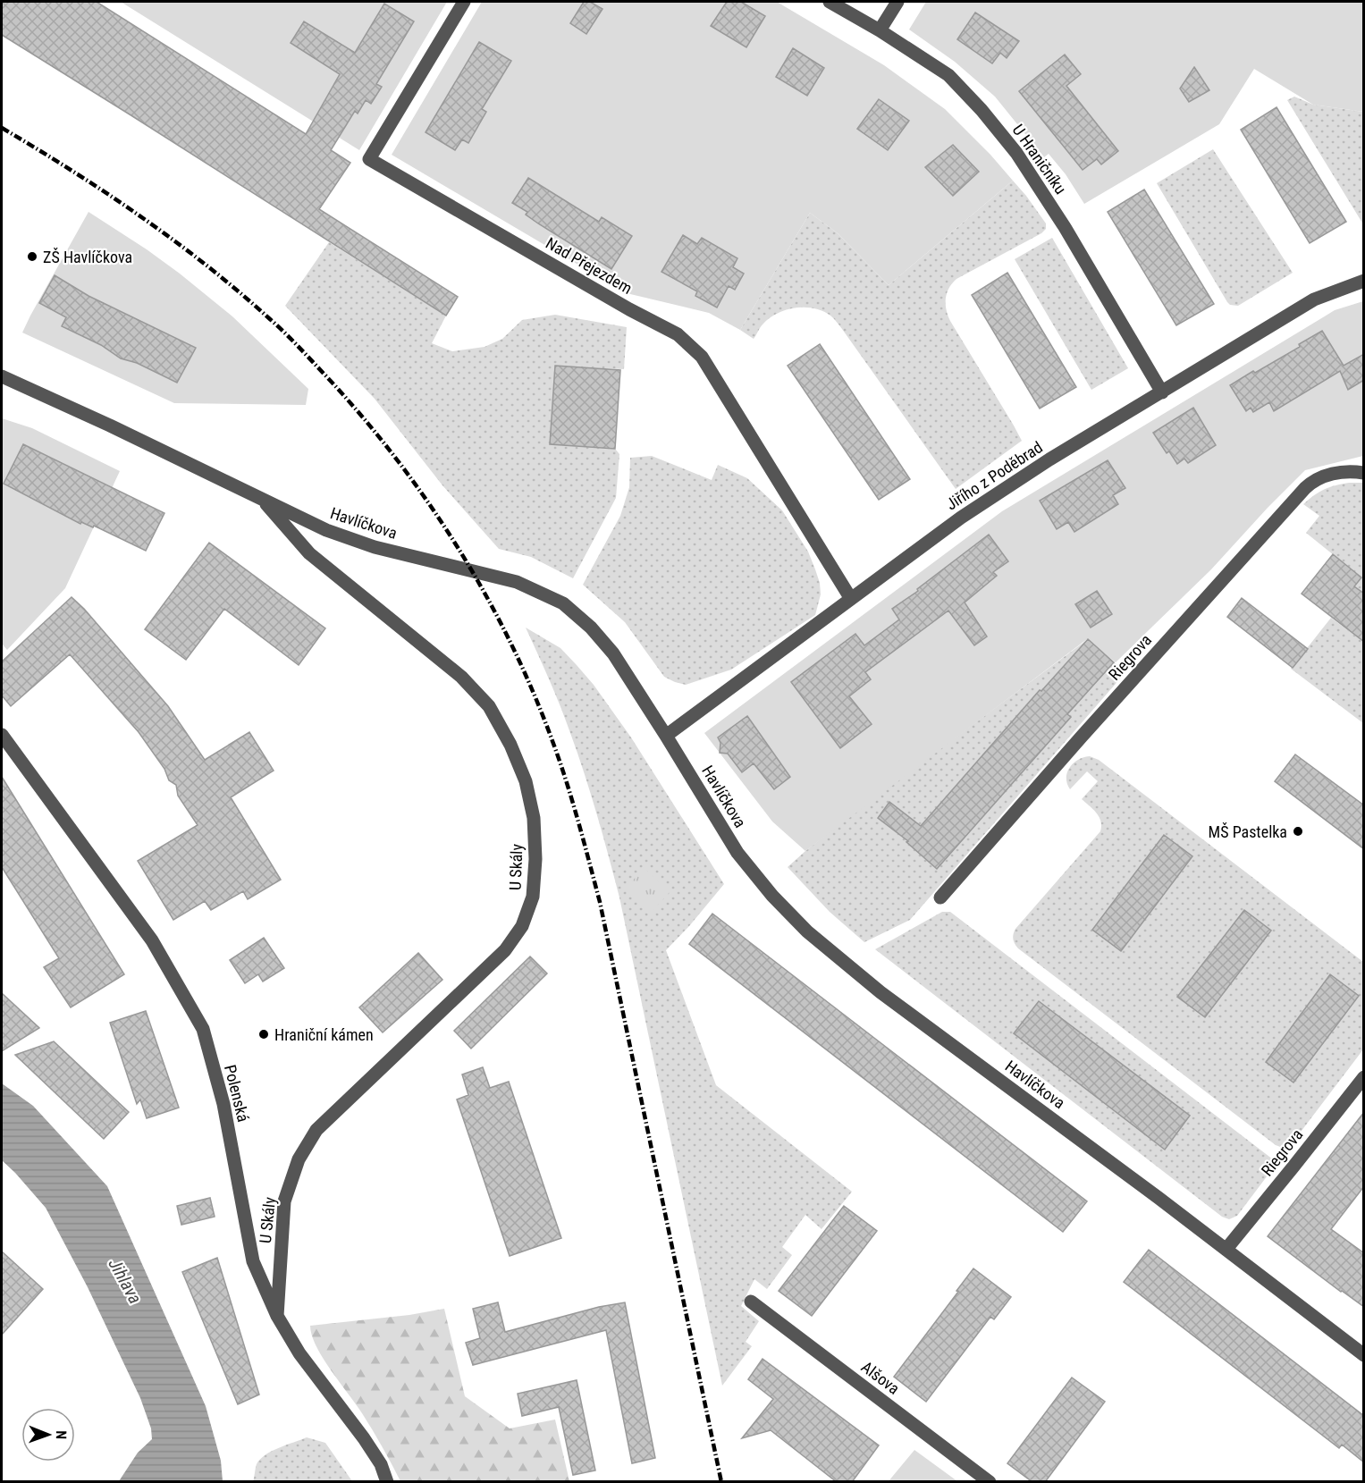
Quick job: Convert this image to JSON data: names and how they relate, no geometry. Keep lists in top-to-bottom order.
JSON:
{
  "streets": {
    "street": [
      "U Hraničníku",
      "Nad Přejezdem",
      "Jiřího z Poděbrad",
      "Havlíčkova",
      "Riegrova",
      "U Skály",
      "Polenská",
      "Alšova"
    ]
  },
  "crossings": [
    ["U Hraničníku", "Jiřího z Poděbrad"],
    ["Nad Přejezdem", "Jiřího z Poděbrad"],
    ["Jiřího z Poděbrad", "Havlíčkova"],
    ["Havlíčkova", "Riegrova"],
    ["Havlíčkova", "U Skály"],
    ["U Skály", "Polenská"]
  ],
  "water": ["Jihlava"],
  "places": ["ZŠ Havlíčkova", "MŠ Pastelka", "Hraniční kámen"],
  "north": "right"
}
